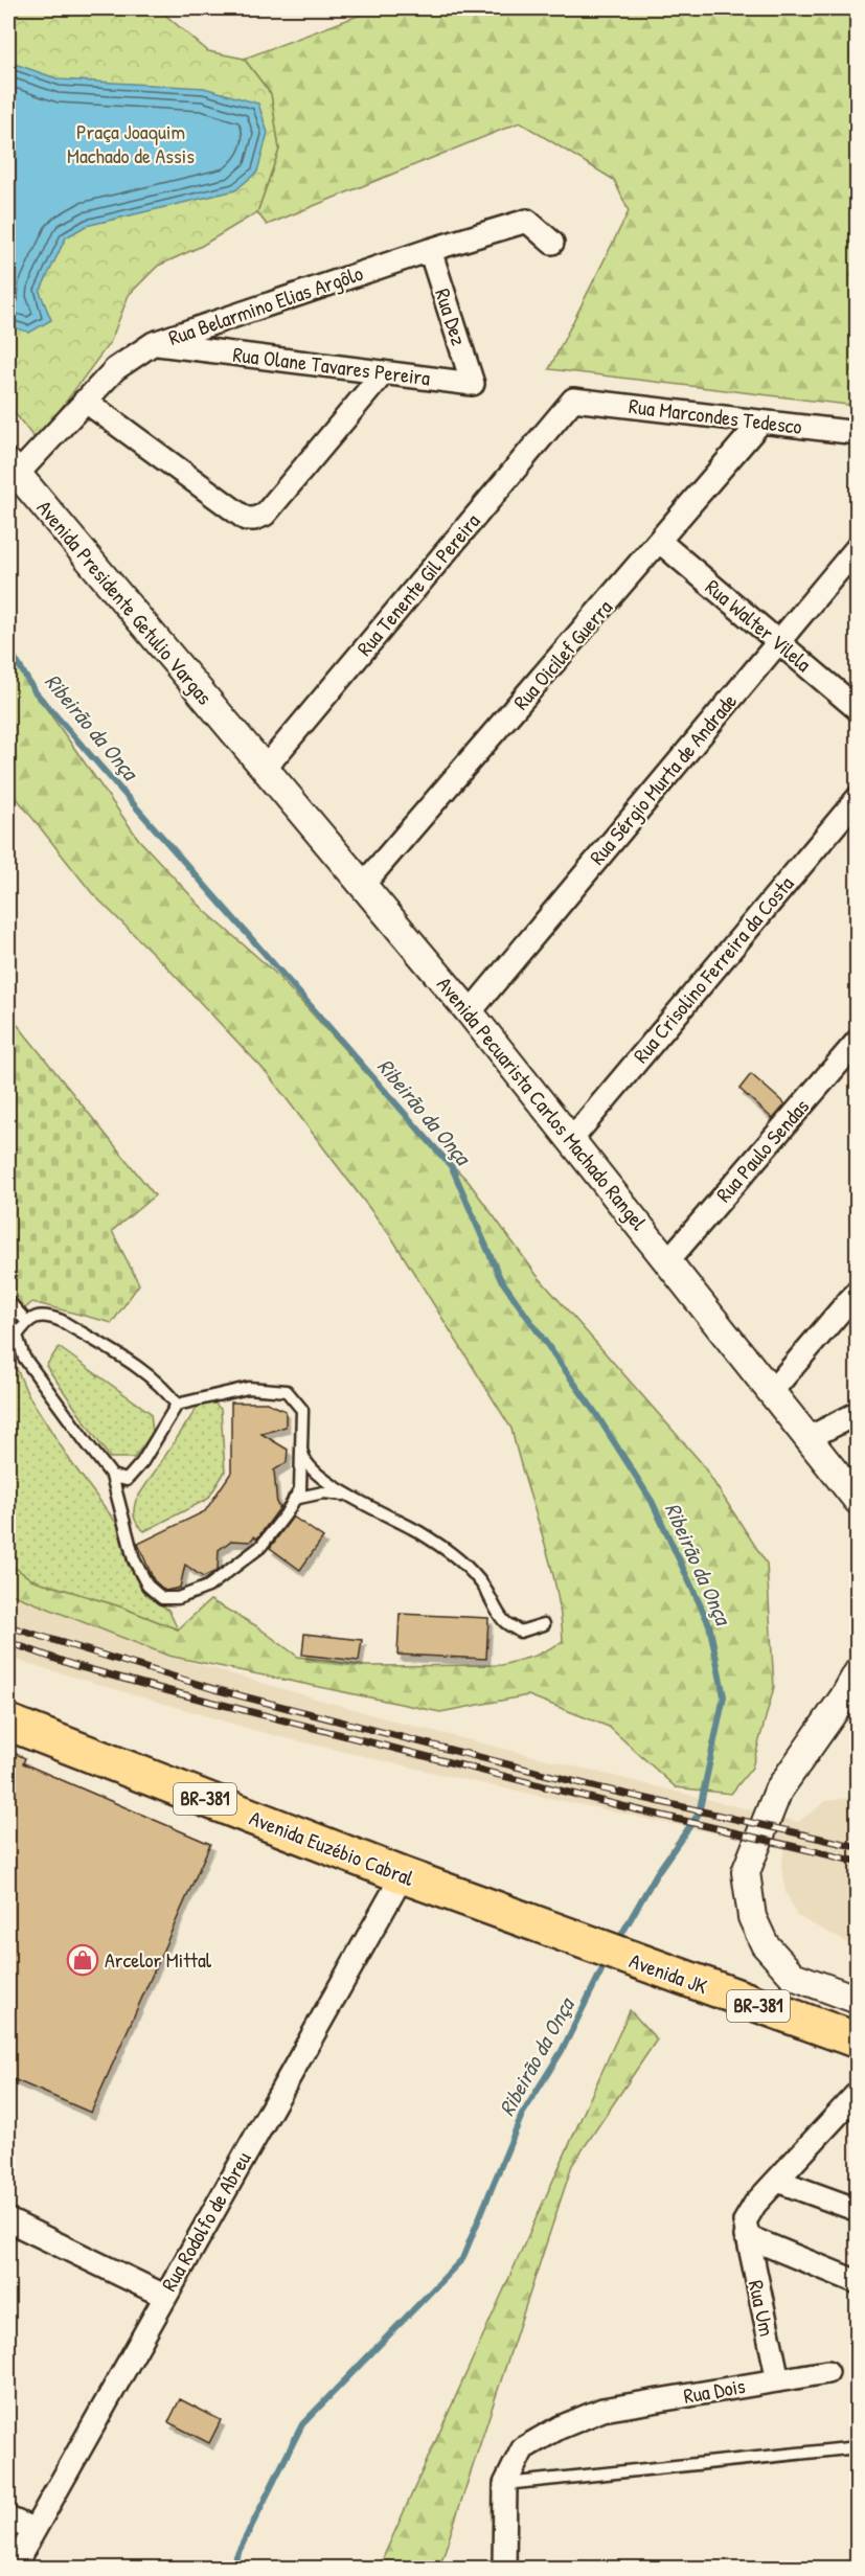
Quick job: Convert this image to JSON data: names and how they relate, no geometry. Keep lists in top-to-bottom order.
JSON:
{
  "streets": {
    "main road": ["BR-381", "Avenida Euzébio Cabral", "Avenida JK"],
    "street": [
      "Rua Belarmino Elias Argôlo",
      "Rua Dez",
      "Rua Olane Tavares Pereira",
      "Rua Marcondes Tedesco",
      "Rua Tenente Gil Pereira",
      "Avenida Presidente Getulio Vargas",
      "Rua Walter Vilela",
      "Rua Oicilef Guerra",
      "Rua Sérgio Murta de Andrade",
      "Rua Crisolino Ferreira da Costa",
      "Avenida Pecuarista Carlos Machado Rangel",
      "Rua Paulo Sendas",
      "Rua Rodolfo de Abreu",
      "Rua Um",
      "Rua Dois"
    ]
  },
  "crossings": [
    ["Rua Belarmino Elias Argôlo", "Rua Dez"],
    ["Rua Belarmino Elias Argôlo", "Rua Olane Tavares Pereira"],
    ["Rua Belarmino Elias Argôlo", "Avenida Presidente Getulio Vargas"],
    ["Rua Dez", "Rua Olane Tavares Pereira"],
    ["Rua Marcondes Tedesco", "Rua Tenente Gil Pereira"],
    ["Rua Marcondes Tedesco", "Rua Oicilef Guerra"],
    ["Rua Tenente Gil Pereira", "Avenida Pecuarista Carlos Machado Rangel"],
    ["Avenida Presidente Getulio Vargas", "Avenida Pecuarista Carlos Machado Rangel"],
    ["Rua Walter Vilela", "Rua Oicilef Guerra"],
    ["Rua Walter Vilela", "Rua Sérgio Murta de Andrade"],
    ["Rua Oicilef Guerra", "Avenida Pecuarista Carlos Machado Rangel"],
    ["Rua Sérgio Murta de Andrade", "Avenida Pecuarista Carlos Machado Rangel"],
    ["Rua Crisolino Ferreira da Costa", "Avenida Pecuarista Carlos Machado Rangel"],
    ["Avenida Pecuarista Carlos Machado Rangel", "Rua Paulo Sendas"],
    ["Avenida Euzébio Cabral", "Avenida JK"],
    ["Avenida Euzébio Cabral", "Rua Rodolfo de Abreu"],
    ["Rua Um", "Rua Dois"]
  ],
  "water": ["Ribeirão da Onça"],
  "parks": ["Praça Joaquim Machado de Assis"],
  "places": {
    "shop": ["Arcelor Mittal"]
  }
}
